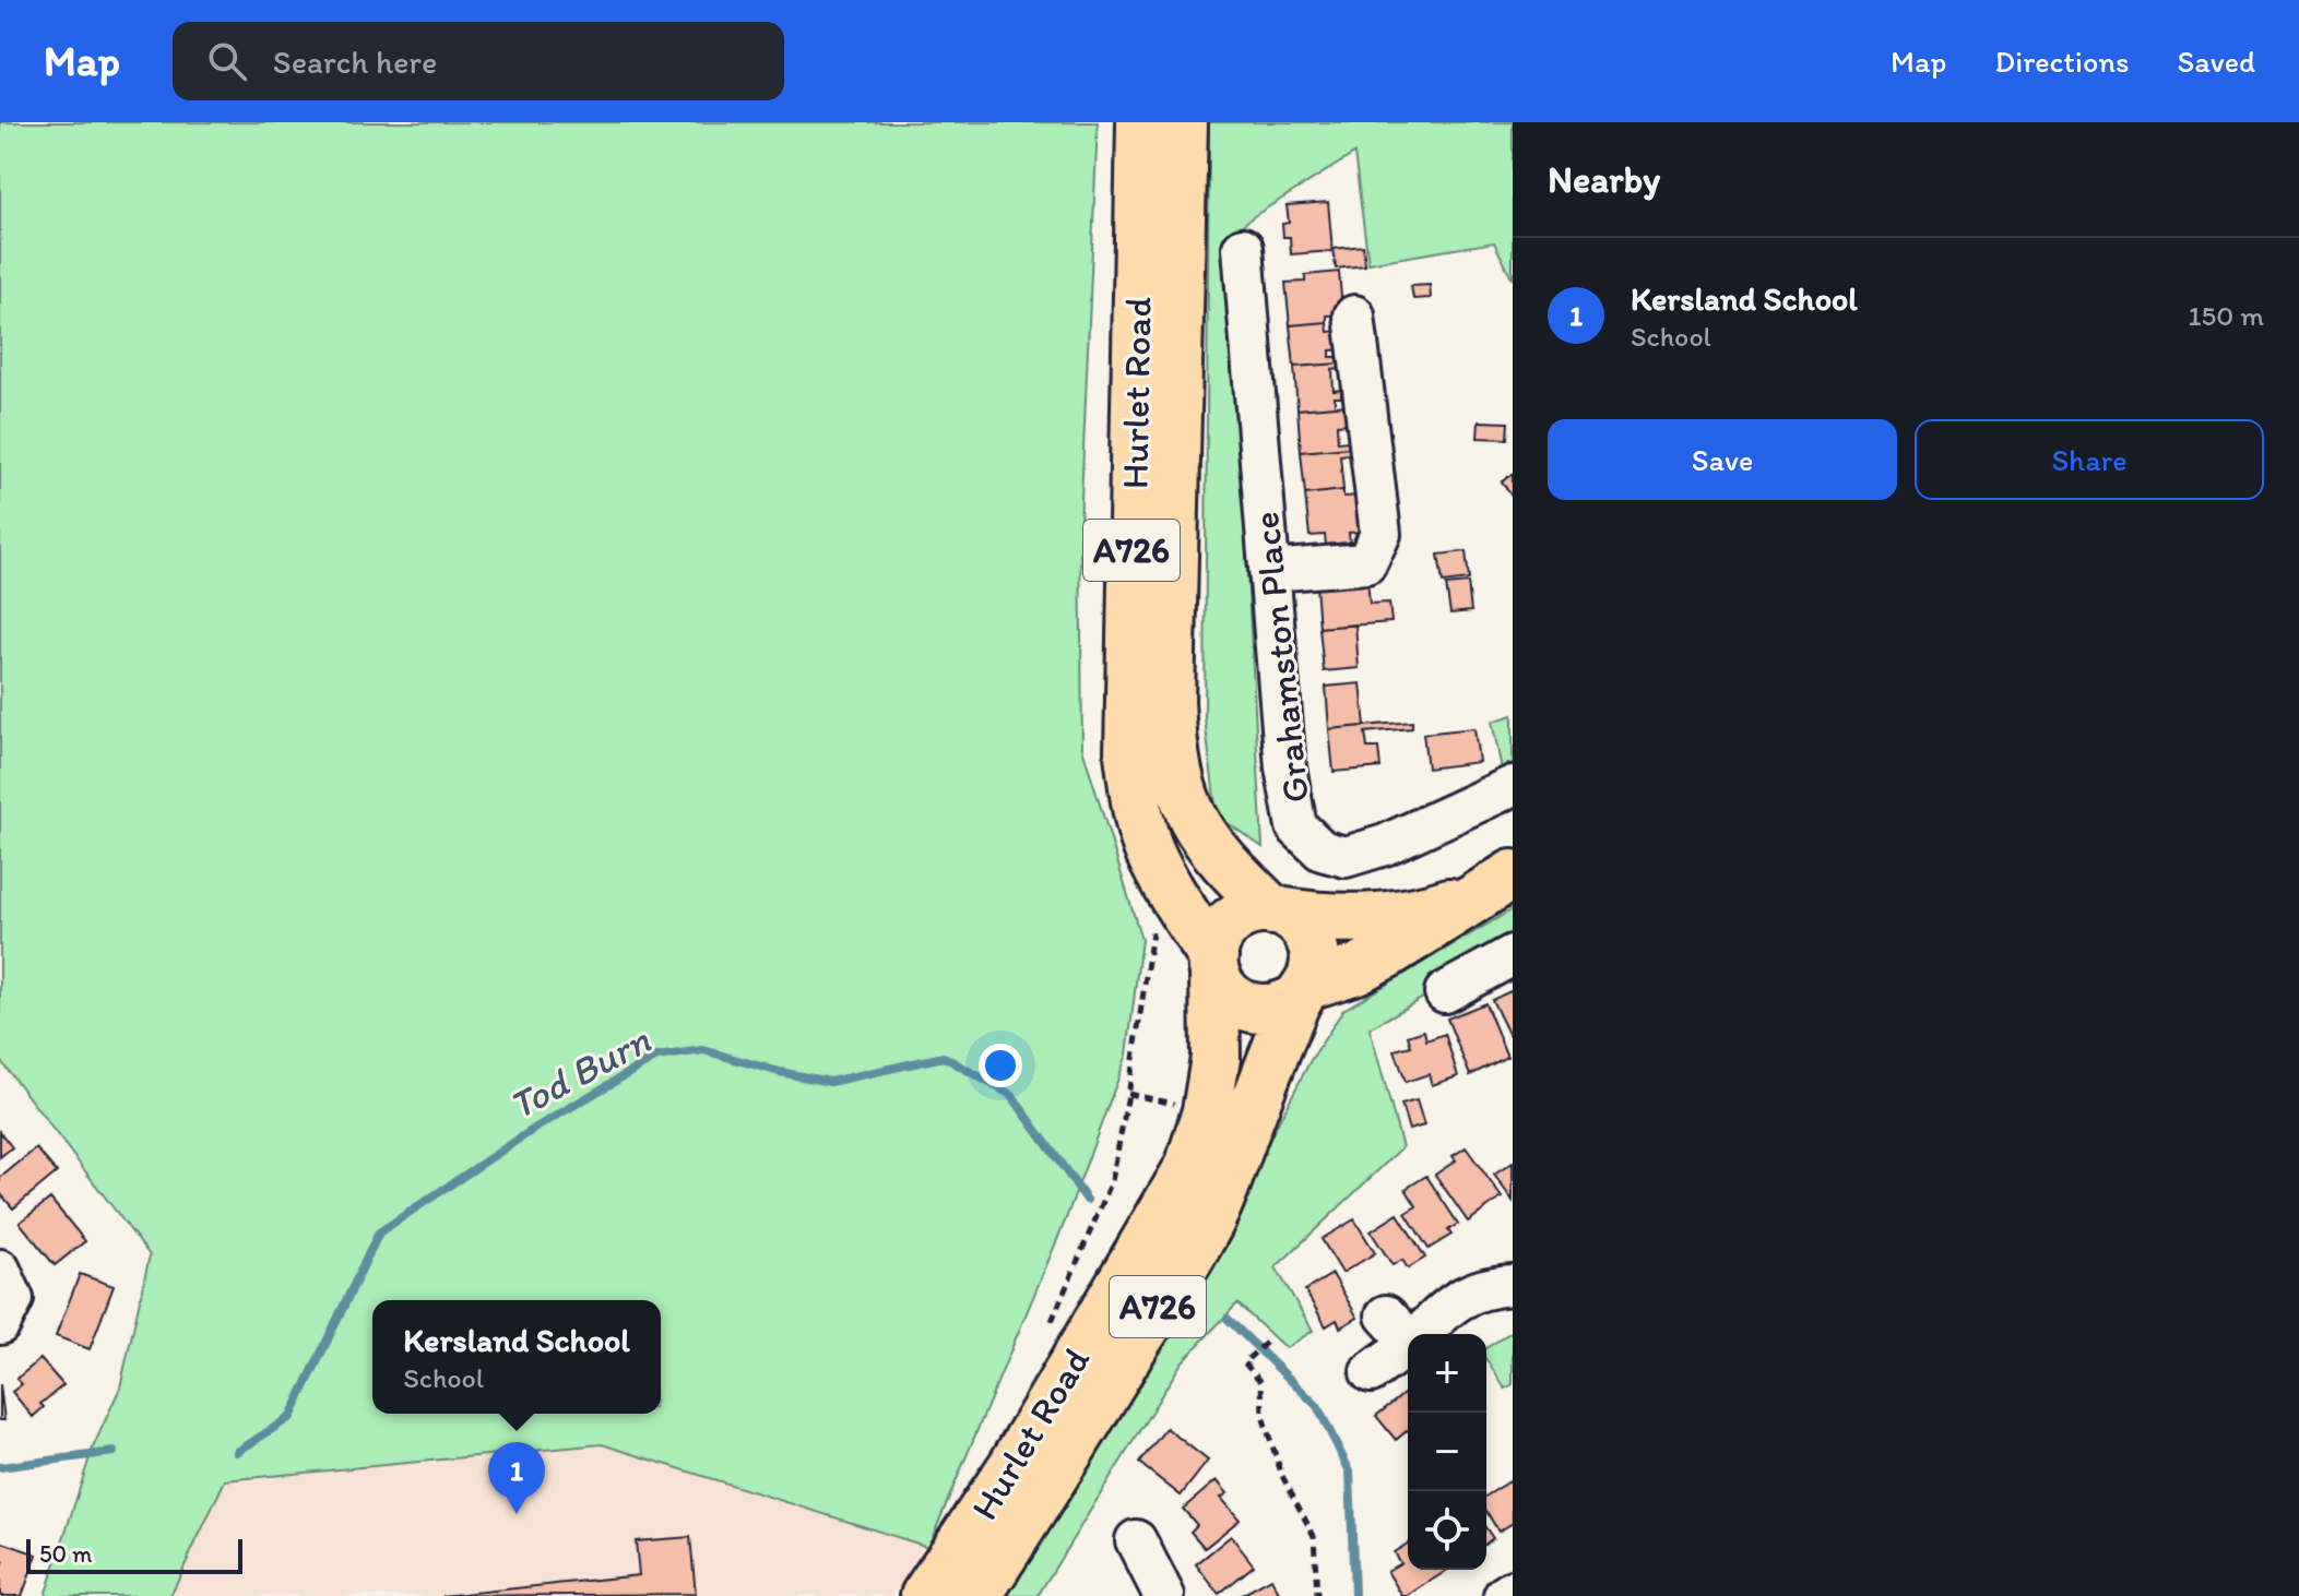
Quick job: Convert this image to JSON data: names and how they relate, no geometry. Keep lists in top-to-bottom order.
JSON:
{
  "streets": {
    "main road": ["Hurlet Road", "A726"],
    "street": ["Grahamston Place"]
  },
  "water": ["Tod Burn"],
  "scale_bar": "50 m",
  "page": {
    "header": "Map",
    "search": "Search here",
    "nav": ["Map", "Directions", "Saved"],
    "heading": "Nearby",
    "list": [
      {
        "mark": "1",
        "name": "Kersland School",
        "note": "School",
        "value": "150 m"
      }
    ],
    "buttons": ["Save", "Share"],
    "popup": ["Kersland School", "School"],
    "map_buttons": ["+", "−"],
    "pins": "1",
    "scale": "50 m"
  }
}
